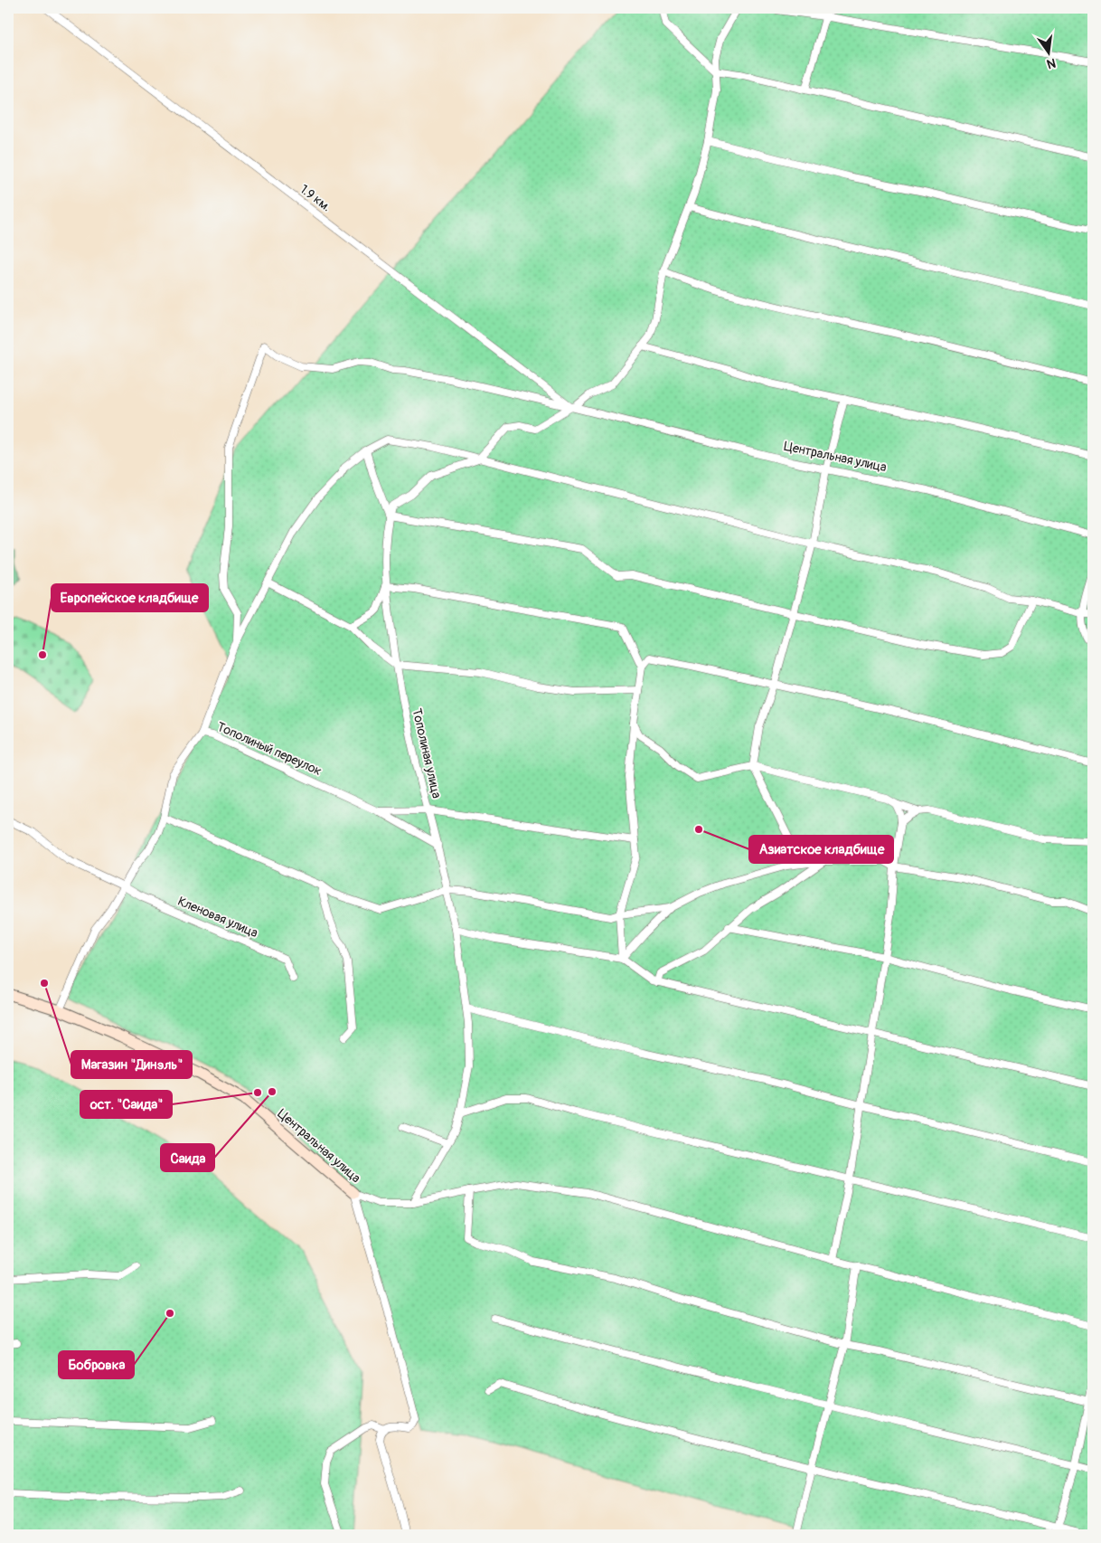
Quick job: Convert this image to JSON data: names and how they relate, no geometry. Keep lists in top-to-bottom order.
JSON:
{
  "streets": {
    "street": [
      "1.9 км.",
      "Центральная улица",
      "Тополиный переулок",
      "Тополиная улица",
      "Кленовая улица"
    ]
  },
  "crossings": [
    ["1.9 км.", "Центральная улица"],
    ["Центральная улица", "Тополиный переулок"],
    ["Тополиный переулок", "Тополиная улица"]
  ],
  "places": [
    "Европейское кладбище",
    "Азиатское кладбище",
    "Магазин \"Динэль\"",
    "Саида",
    "ост. \"Саида\"",
    "Бобровка"
  ],
  "north": "bottom"
}
